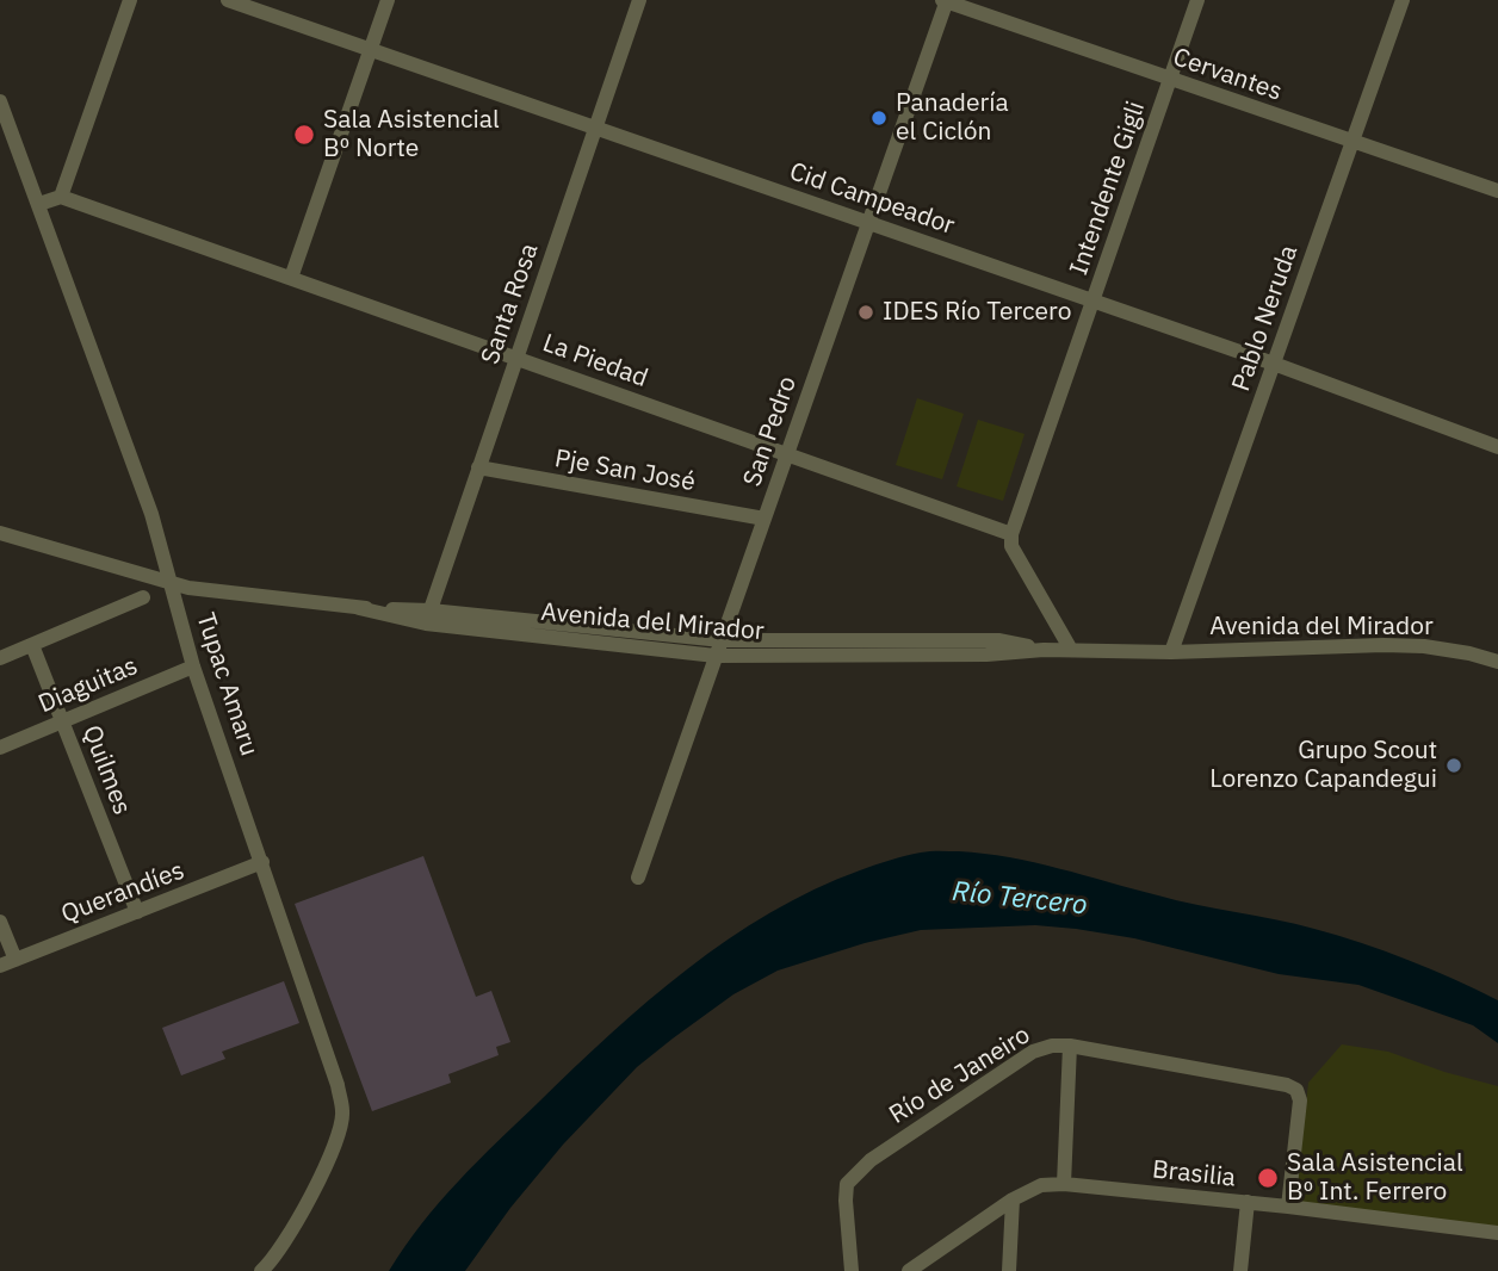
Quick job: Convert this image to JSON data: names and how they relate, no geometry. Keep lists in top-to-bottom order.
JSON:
{
  "streets": {
    "street": [
      "Cervantes",
      "Intendente Gigli",
      "Cid Campeador",
      "Santa Rosa",
      "Pablo Neruda",
      "La Piedad",
      "San Pedro",
      "Pje San José",
      "Avenida del Mirador",
      "Tupac Amaru",
      "Diaguitas",
      "Quilmes",
      "Querandíes",
      "Río de Janeiro",
      "Brasilia"
    ]
  },
  "crossings": [
    ["Cervantes", "Intendente Gigli"],
    ["Cervantes", "Pablo Neruda"],
    ["Cervantes", "San Pedro"],
    ["Intendente Gigli", "Cid Campeador"],
    ["Intendente Gigli", "La Piedad"],
    ["Cid Campeador", "Santa Rosa"],
    ["Cid Campeador", "Pablo Neruda"],
    ["Cid Campeador", "San Pedro"],
    ["Santa Rosa", "La Piedad"],
    ["Santa Rosa", "Pje San José"],
    ["Santa Rosa", "Avenida del Mirador"],
    ["Pablo Neruda", "Avenida del Mirador"],
    ["La Piedad", "San Pedro"],
    ["San Pedro", "Pje San José"],
    ["San Pedro", "Avenida del Mirador"],
    ["Avenida del Mirador", "Tupac Amaru"],
    ["Tupac Amaru", "Diaguitas"],
    ["Tupac Amaru", "Querandíes"],
    ["Diaguitas", "Quilmes"],
    ["Quilmes", "Querandíes"],
    ["Río de Janeiro", "Brasilia"]
  ],
  "water": ["Río Tercero"],
  "places": [
    "Panadería el Ciclón",
    "Sala Asistencial Bº Norte",
    "IDES Río Tercero",
    "Grupo Scout Lorenzo Capandegui",
    "Sala Asistencial Bº Int. Ferrero"
  ]
}
